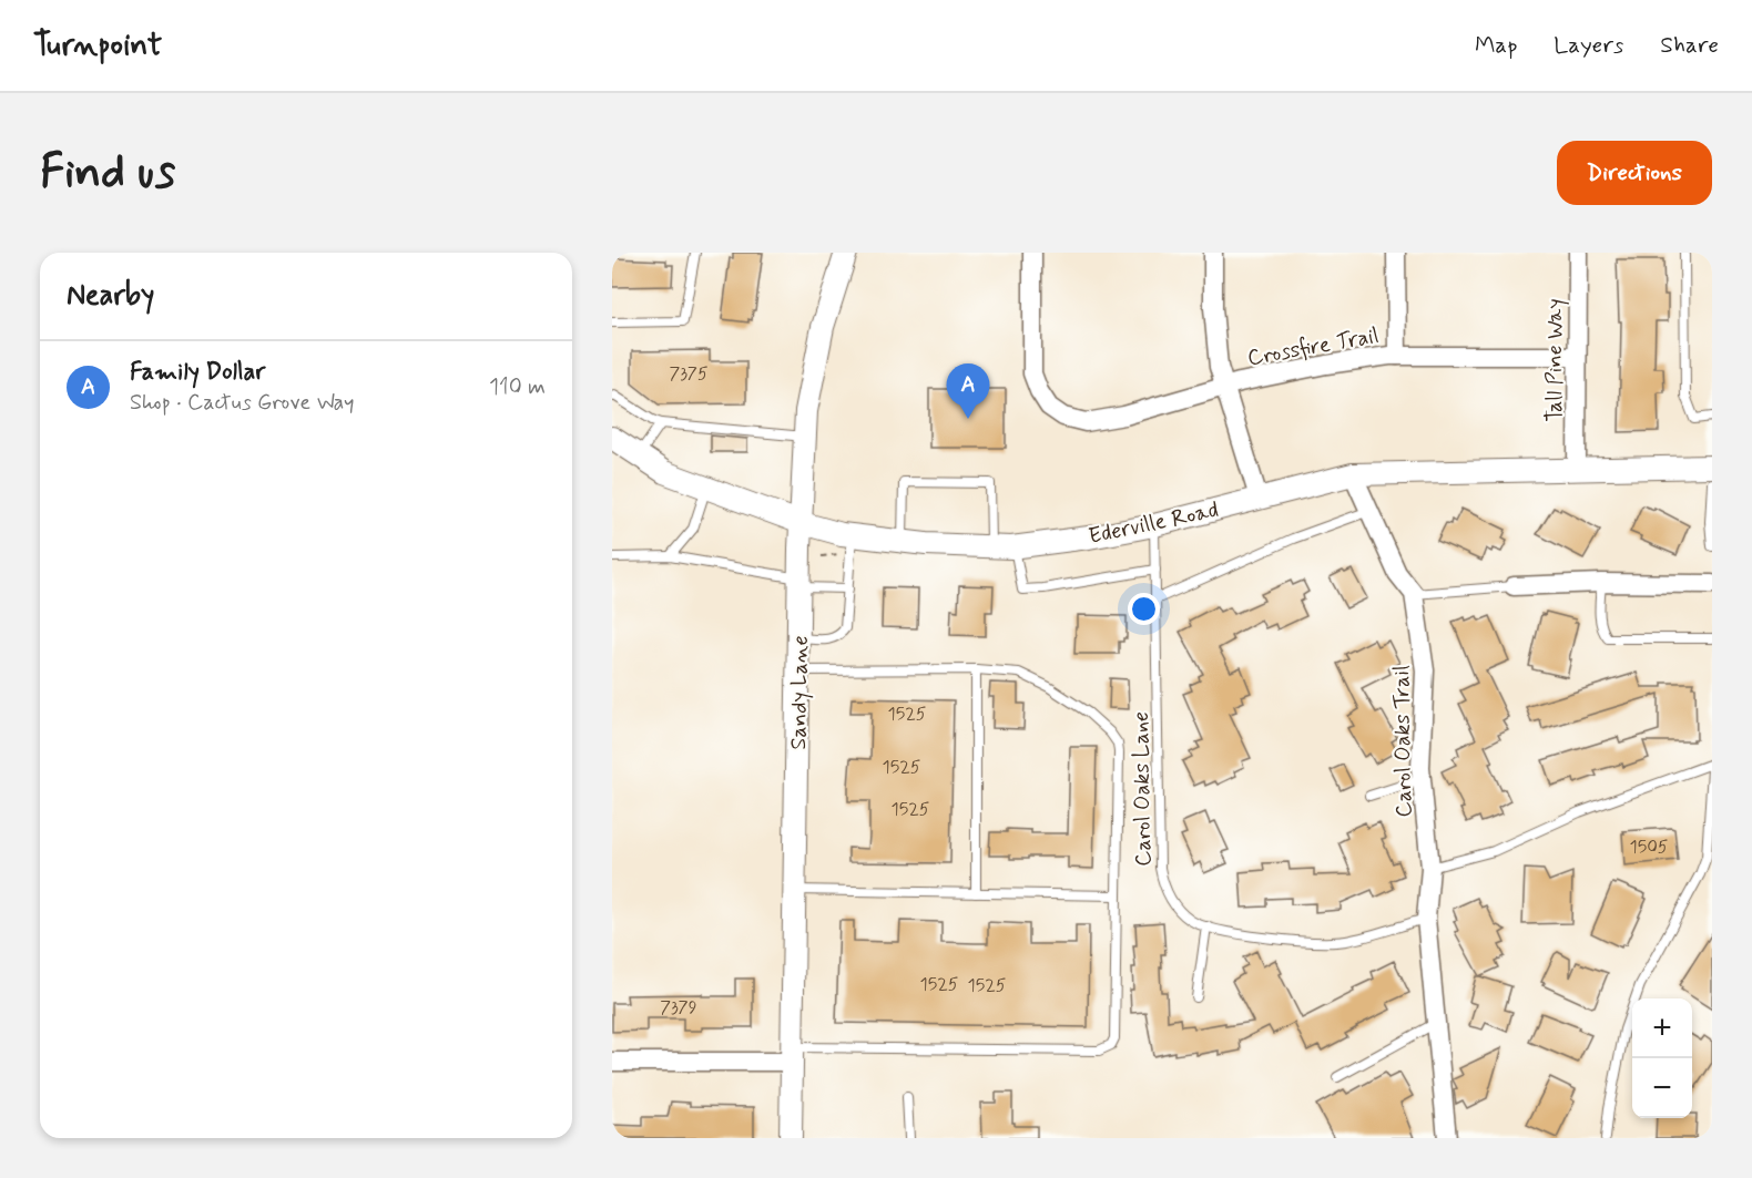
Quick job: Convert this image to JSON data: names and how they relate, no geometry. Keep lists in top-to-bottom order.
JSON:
{
  "streets": {
    "street": [
      "Crossfire Trail",
      "Tall Pine Way",
      "Ederville Road",
      "Sandy Lane",
      "Carol Oaks Trail"
    ],
    "lane": ["Carol Oaks Lane"]
  },
  "crossings": [
    ["Crossfire Trail", "Tall Pine Way"],
    ["Tall Pine Way", "Ederville Road"],
    ["Ederville Road", "Sandy Lane"],
    ["Ederville Road", "Carol Oaks Trail"],
    ["Ederville Road", "Carol Oaks Lane"],
    ["Carol Oaks Trail", "Carol Oaks Lane"]
  ],
  "house_numbers": [
    "7375",
    "1525",
    "1525",
    "1525",
    "1505",
    "1525",
    "1525",
    "7379"
  ],
  "page": {
    "header": "Turnpoint",
    "nav": ["Map", "Layers", "Share"],
    "buttons": "Directions",
    "title": "Find us",
    "heading": "Nearby",
    "list": [
      {
        "mark": "A",
        "name": "Family Dollar",
        "note": "Shop · Cactus Grove Way",
        "value": "110 m"
      }
    ],
    "pins": "A",
    "map_buttons": ["+", "−"]
  }
}
